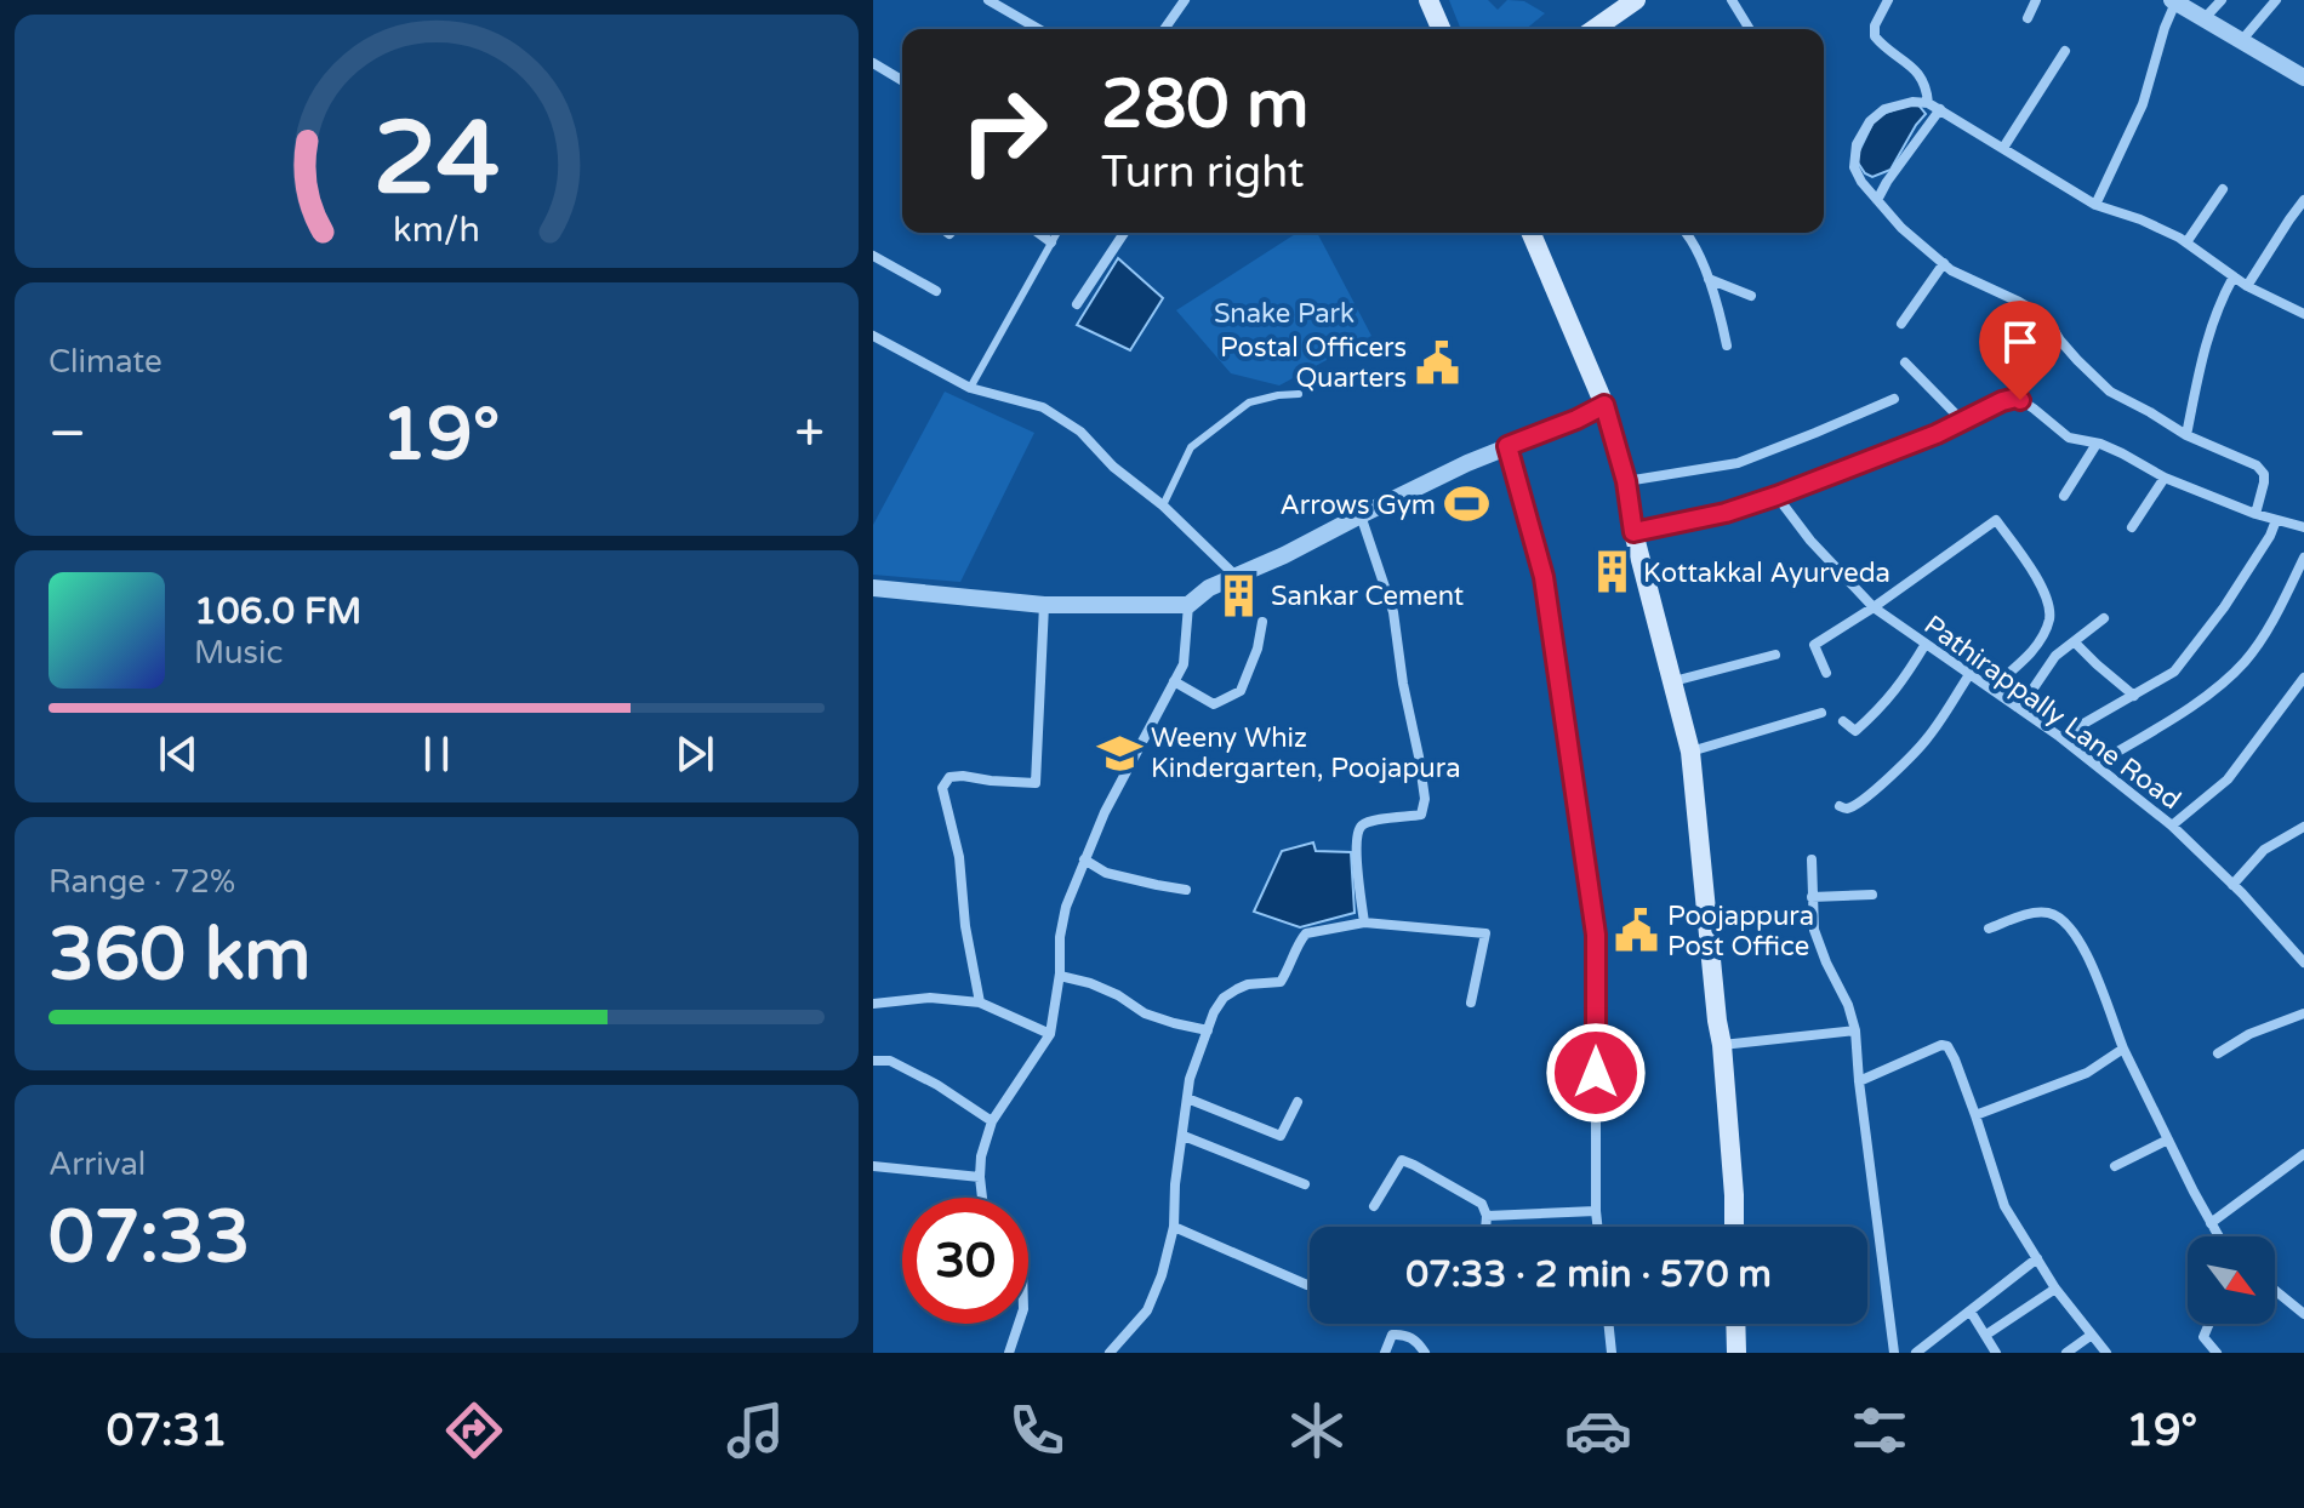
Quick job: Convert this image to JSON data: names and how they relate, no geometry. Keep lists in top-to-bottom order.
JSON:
{
  "streets": {
    "street": ["Pathirappally Lane Road"]
  },
  "parks": ["Snake Park"],
  "places": {
    "public building": ["Postal Officers Quarters", "Poojappura Post Office"],
    "sports": ["Arrows Gym"],
    "building": ["Kottakkal Ayurveda", "Sankar Cement"],
    "school or university": ["Weeny Whiz Kindergarten, Poojapura"]
  },
  "north": "bottom right",
  "page": {
    "turn": ["280 m", "Turn right"],
    "tile": [
      "Climate",
      ["Range · 72%", "360 km"],
      ["Arrival", "07:33"]
    ],
    "heat": ["−", "19°", "+"],
    "song": ["106.0 FM", "Music"],
    "limit": "30",
    "trip": "07:33 · 2 min · 570 m",
    "tabs": ["07:31", "19°"],
    "gauge": ["24", "km/h"]
  }
}
